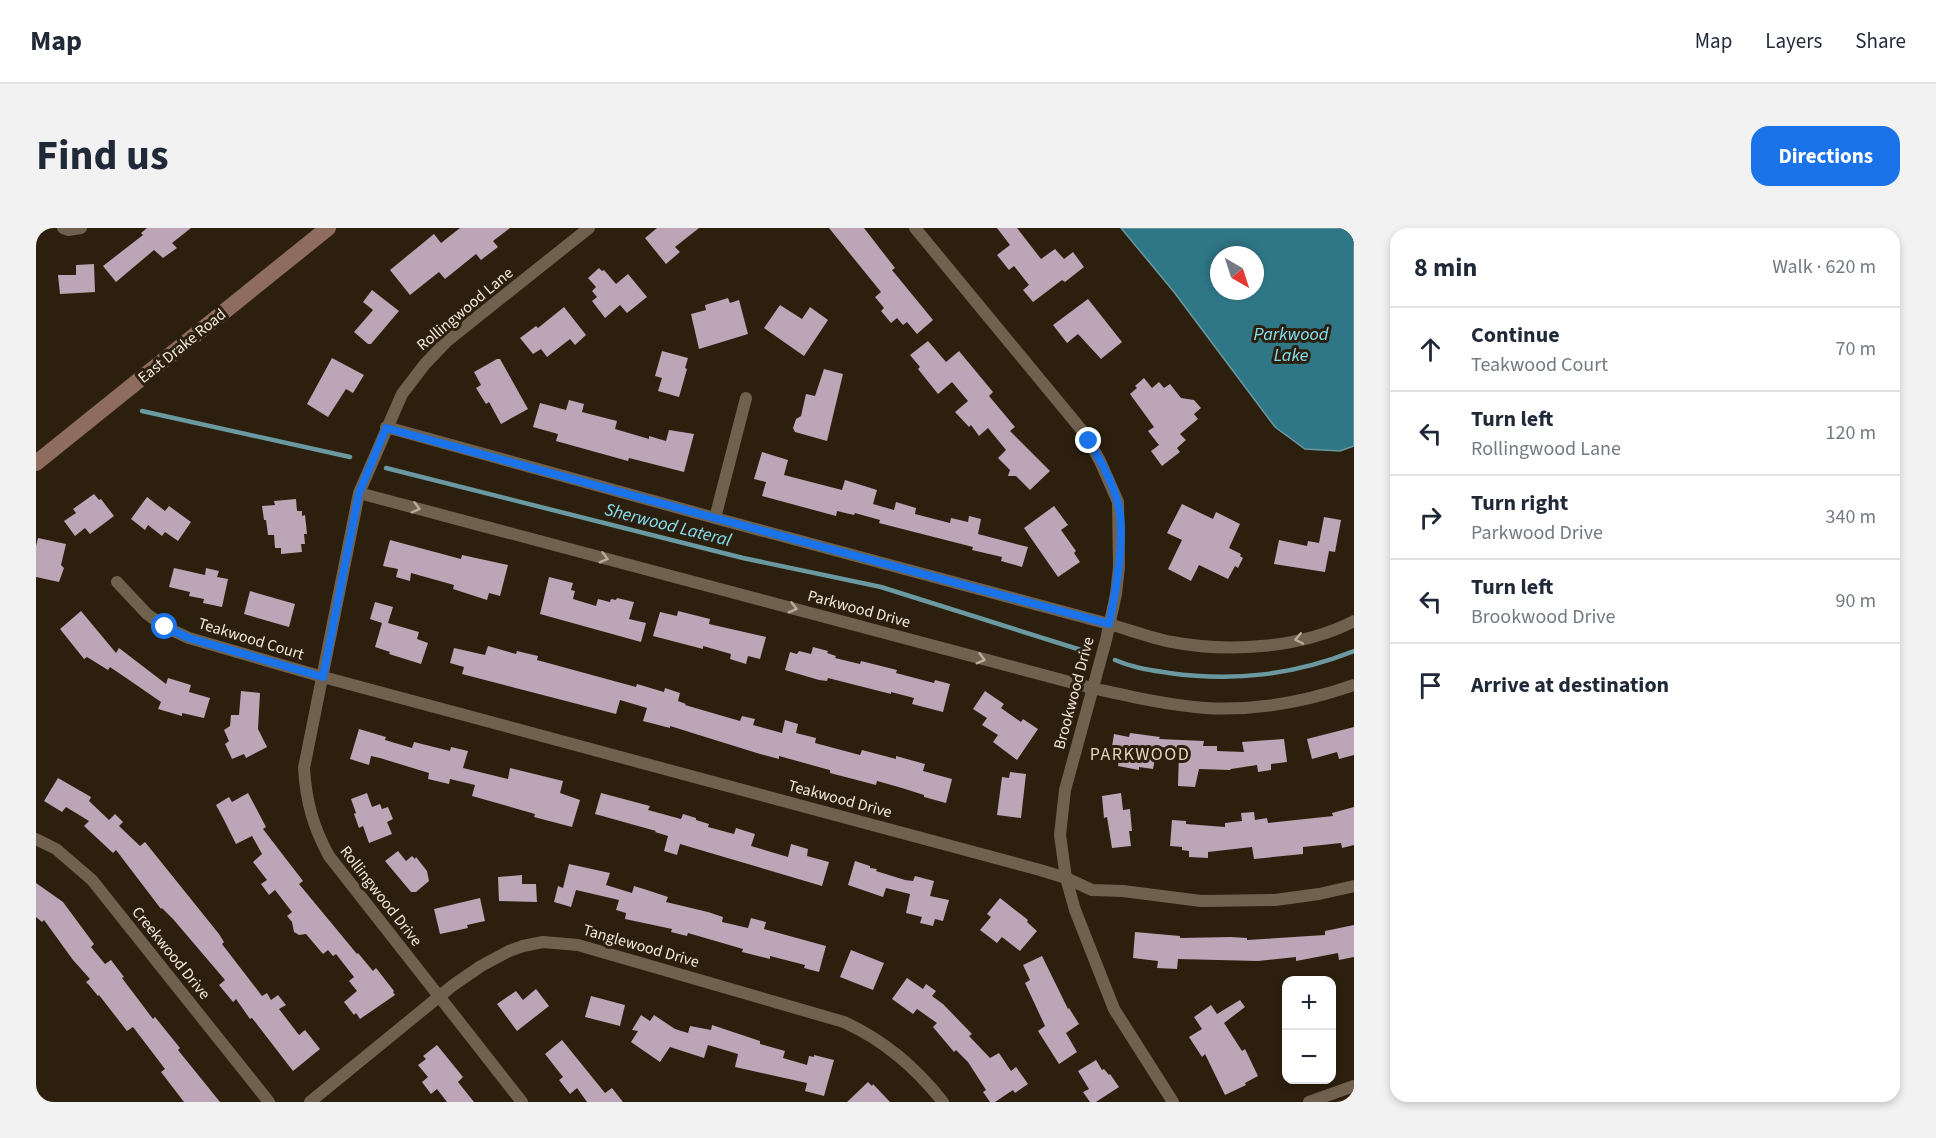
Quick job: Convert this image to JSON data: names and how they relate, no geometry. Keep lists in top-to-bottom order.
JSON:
{
  "streets": {
    "main road": ["East Drake Road"],
    "street": [
      "Rollingwood Lane",
      "Parkwood Drive",
      "Teakwood Court",
      "Brookwood Drive",
      "Teakwood Drive",
      "Rollingwood Drive",
      "Tanglewood Drive",
      "Creekwood Drive"
    ]
  },
  "crossings": [
    ["Rollingwood Lane", "Parkwood Drive"],
    ["Rollingwood Lane", "Teakwood Court"],
    ["Rollingwood Lane", "Teakwood Drive"],
    ["Rollingwood Lane", "Rollingwood Drive"],
    ["Parkwood Drive", "Brookwood Drive"],
    ["Teakwood Court", "Teakwood Drive"],
    ["Teakwood Court", "Rollingwood Drive"],
    ["Brookwood Drive", "Teakwood Drive"],
    ["Teakwood Drive", "Rollingwood Drive"],
    ["Rollingwood Drive", "Tanglewood Drive"]
  ],
  "districts": ["PARKWOOD"],
  "water": ["Parkwood Lake", "Sherwood Lateral"],
  "north": "bottom right",
  "page": {
    "header": "Map",
    "nav": ["Map", "Layers", "Share"],
    "title": "Find us",
    "buttons": "Directions",
    "heading": ["8 min", "Walk · 620 m"],
    "list": [
      ["Continue", "Teakwood Court", "70 m"],
      ["Turn left", "Rollingwood Lane", "120 m"],
      ["Turn right", "Parkwood Drive", "340 m"],
      ["Turn left", "Brookwood Drive", "90 m"],
      "Arrive at destination"
    ],
    "map_buttons": ["+", "−"]
  }
}
